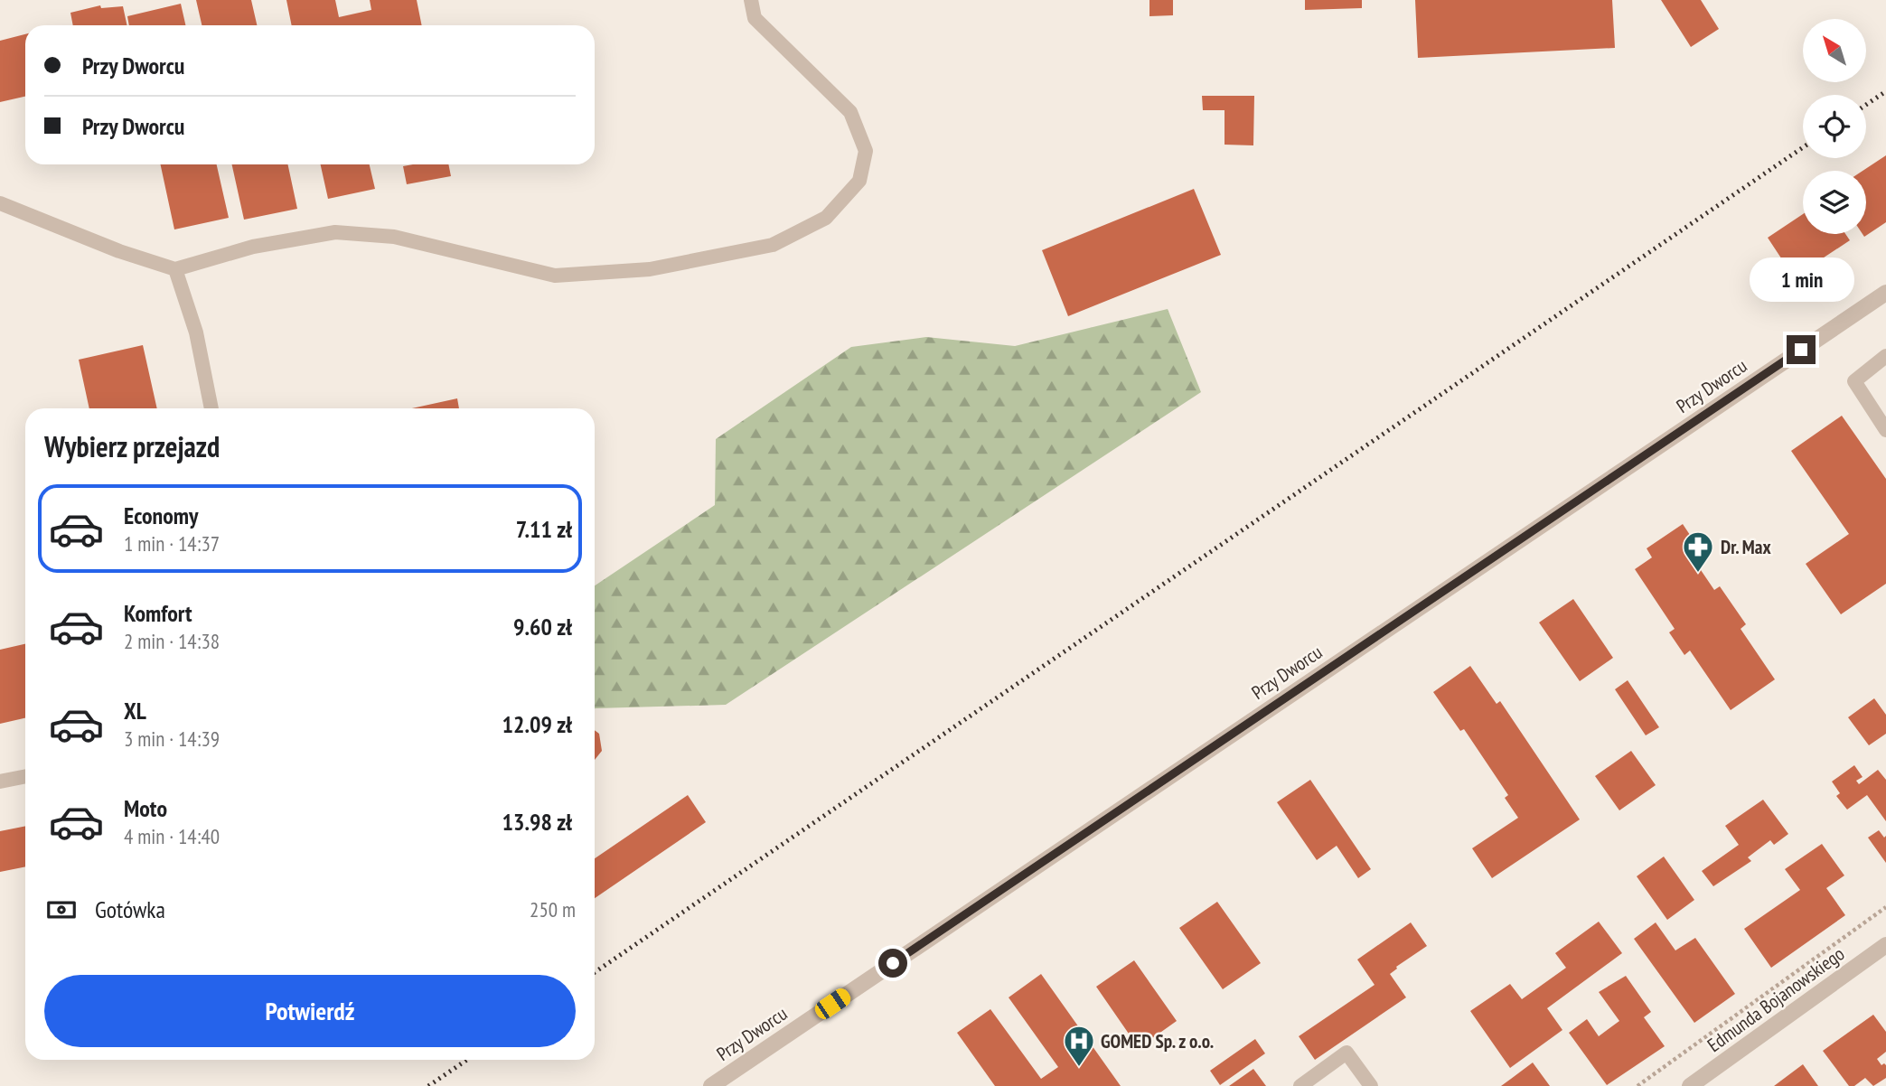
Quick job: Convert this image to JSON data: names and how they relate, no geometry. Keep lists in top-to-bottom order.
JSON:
{
  "streets": {
    "street": ["Przy Dworcu", "Edmunda Bojanowskiego"]
  },
  "places": {
    "pharmacy": ["Dr. Max"],
    "hospital": ["GOMED Sp. z o.o."]
  },
  "north": "top left",
  "page": {
    "banner": ["Przy Dworcu", "Przy Dworcu"],
    "bubble": "1 min",
    "heading": "Wybierz przejazd",
    "list": [
      {
        "name": "Economy",
        "note": "1 min · 14:37",
        "value": "7.11 zł"
      },
      {
        "name": "Komfort",
        "note": "2 min · 14:38",
        "value": "9.60 zł"
      },
      {
        "name": "XL",
        "note": "3 min · 14:39",
        "value": "12.09 zł"
      },
      {
        "name": "Moto",
        "note": "4 min · 14:40",
        "value": "13.98 zł"
      }
    ],
    "pay": ["Gotówka", "250 m"],
    "buttons": "Potwierdź"
  }
}
